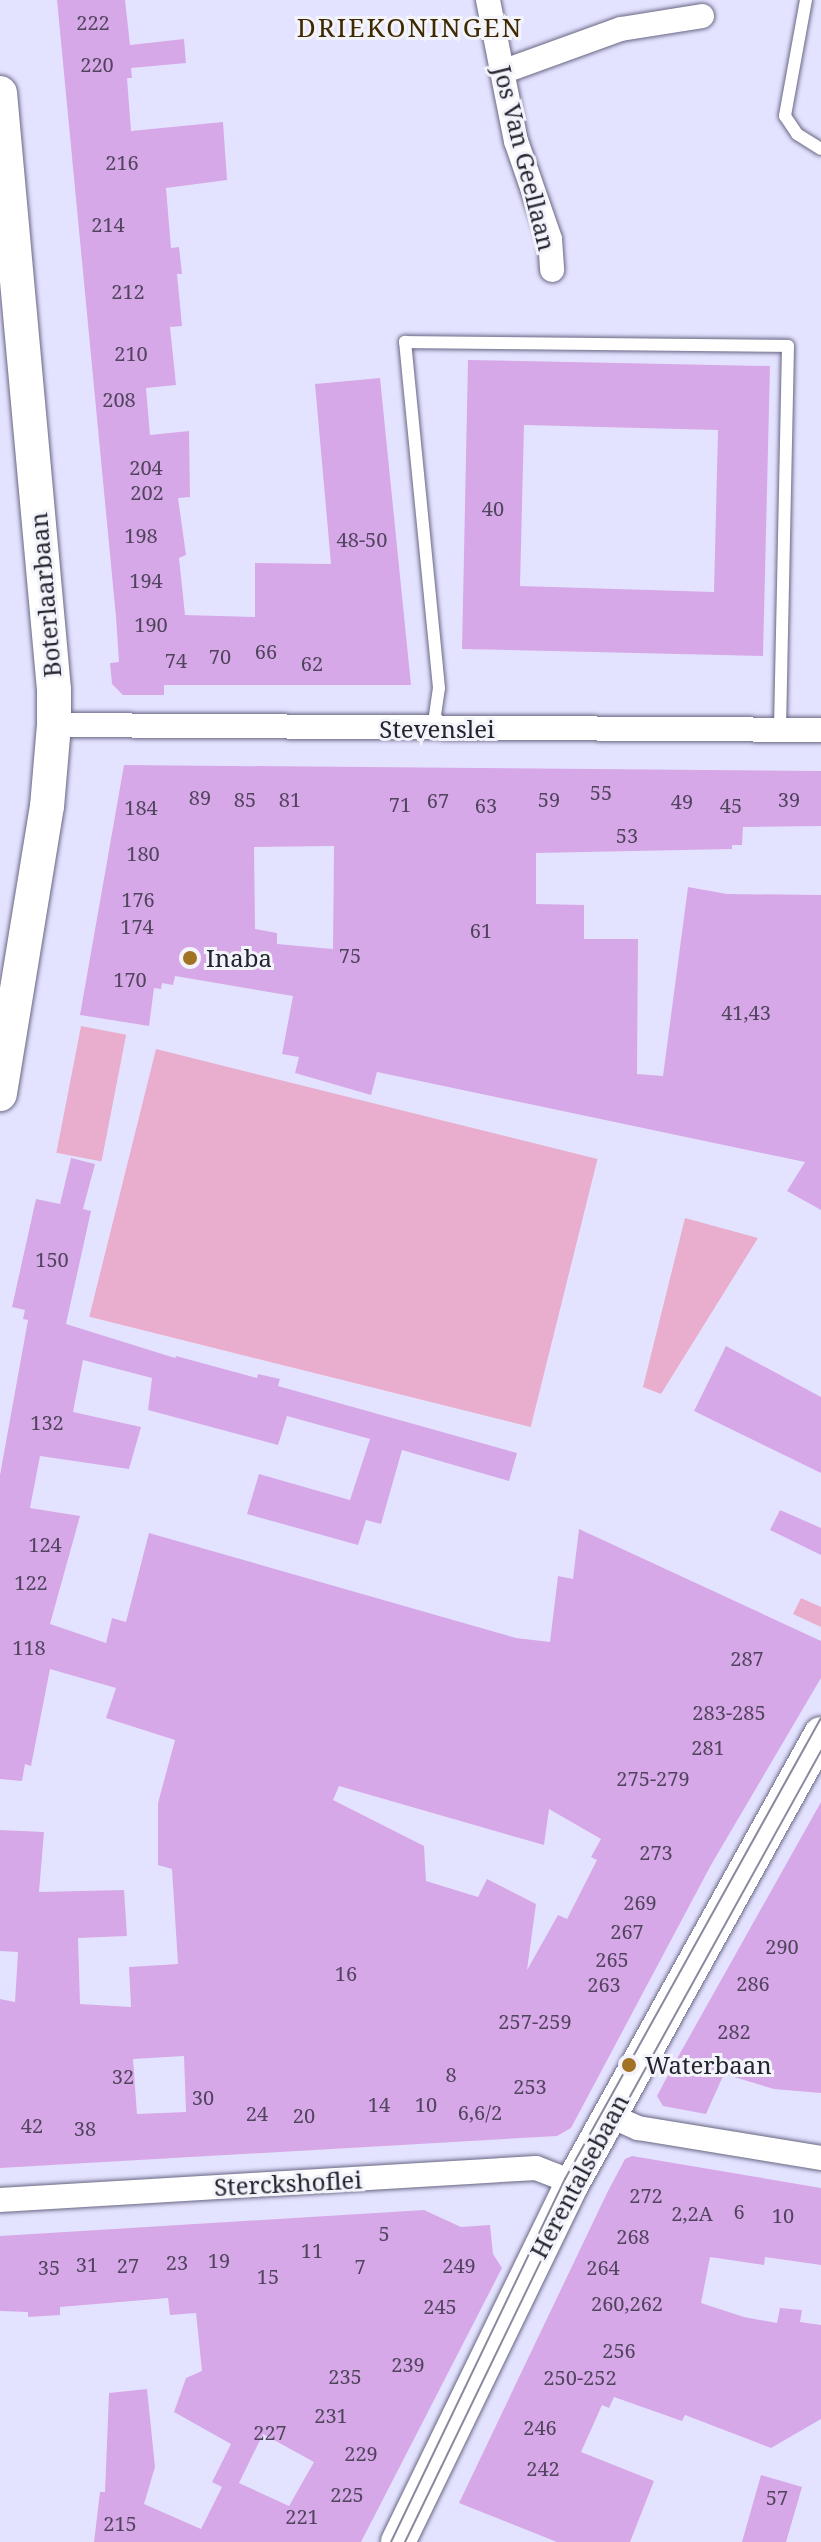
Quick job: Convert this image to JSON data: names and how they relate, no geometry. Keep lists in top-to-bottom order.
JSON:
{
  "streets": {
    "main road": ["Boterlaarbaan", "Herentalsebaan"],
    "street": ["Jos Van Geellaan", "Stevenslei", "Sterckshoflei"]
  },
  "crossings": [
    ["Boterlaarbaan", "Stevenslei"],
    ["Herentalsebaan", "Sterckshoflei"]
  ],
  "districts": ["DRIEKONINGEN"],
  "places": ["Inaba", "Waterbaan"],
  "house_numbers": [
    "222",
    "220",
    "216",
    "214",
    "212",
    "210",
    "208",
    "204",
    "202",
    "40",
    "198",
    "48-50",
    "194",
    "190",
    "66",
    "70",
    "74",
    "62",
    "55",
    "89",
    "85",
    "81",
    "59",
    "39",
    "67",
    "49",
    "71",
    "63",
    "45",
    "184",
    "53",
    "180",
    "176",
    "174",
    "61",
    "75",
    "170",
    "41,43",
    "150",
    "132",
    "124",
    "122",
    "118",
    "287",
    "283-285",
    "281",
    "275-279",
    "273",
    "269",
    "267",
    "290",
    "265",
    "16",
    "286",
    "263",
    "257-259",
    "282",
    "8",
    "32",
    "253",
    "30",
    "14",
    "10",
    "6,6/2",
    "24",
    "20",
    "42",
    "38",
    "272",
    "6",
    "2,2A",
    "10",
    "5",
    "268",
    "11",
    "19",
    "23",
    "31",
    "27",
    "249",
    "7",
    "35",
    "264",
    "15",
    "260,262",
    "245",
    "256",
    "239",
    "235",
    "250-252",
    "231",
    "246",
    "227",
    "229",
    "242",
    "225",
    "57",
    "221",
    "215"
  ]
}
